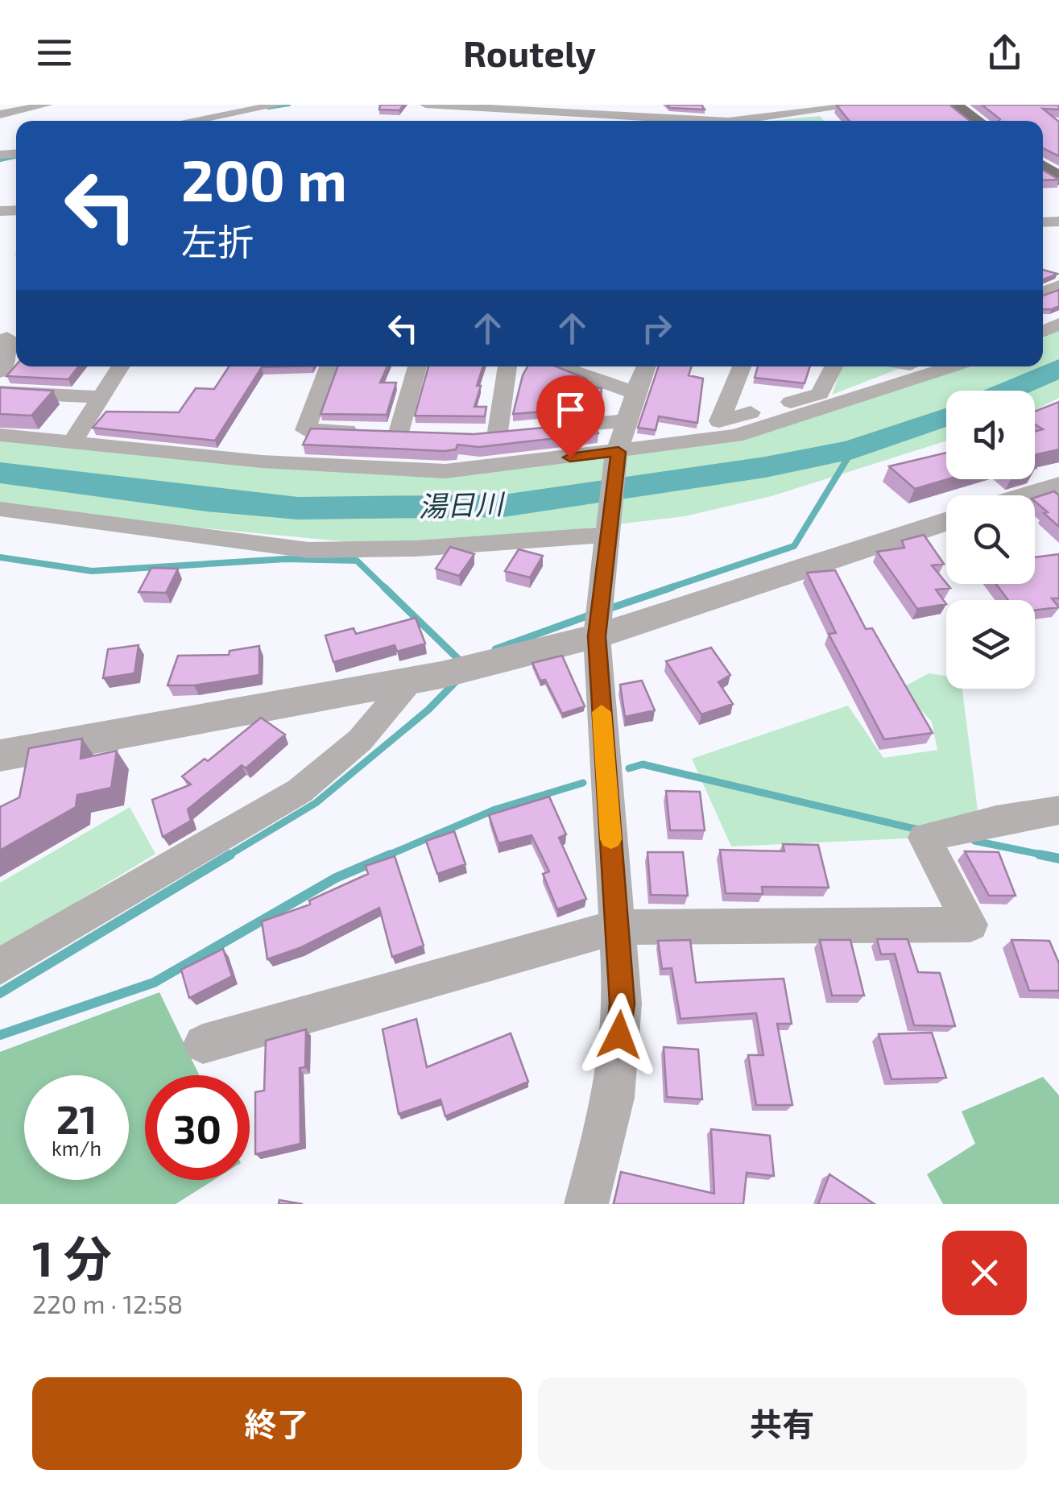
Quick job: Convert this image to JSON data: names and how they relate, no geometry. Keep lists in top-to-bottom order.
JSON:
{
  "water": ["湯日川"],
  "page": {
    "header": "Routely",
    "turn": ["200 m", "左折"],
    "speed": "21 km/h",
    "limit": "30",
    "heading": ["1 分", "220 m · 12:58"],
    "buttons": ["終了", "共有"]
  }
}
